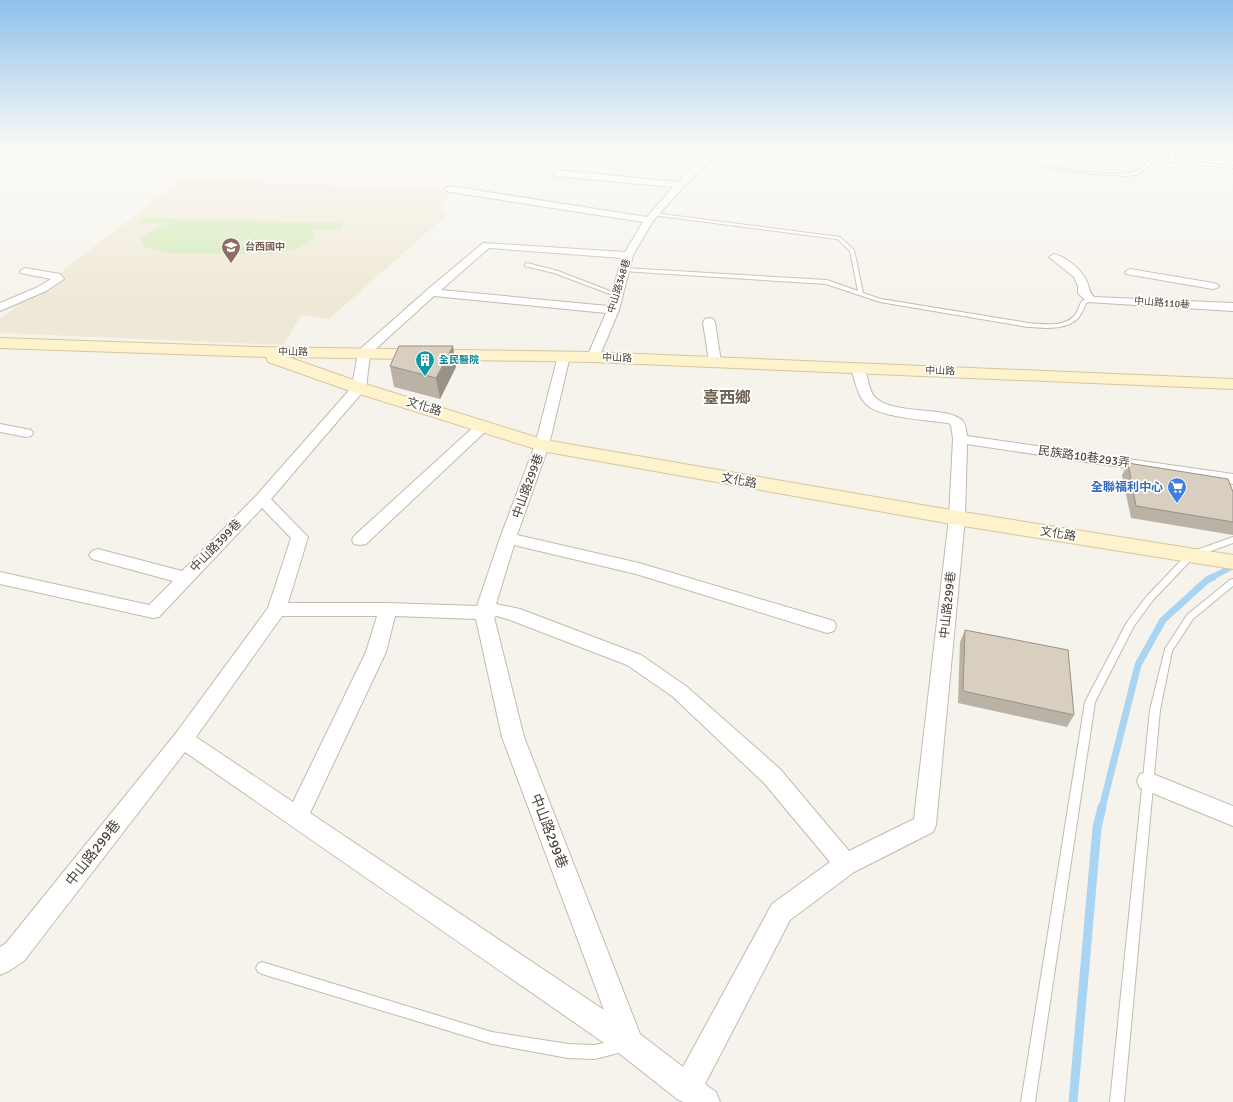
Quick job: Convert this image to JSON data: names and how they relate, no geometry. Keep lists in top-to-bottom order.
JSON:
{
  "streets": {
    "main road": ["中山路", "文化路"],
    "street": [
      "中山路348巷",
      "中山路110巷",
      "民族路10巷293弄",
      "中山路299巷",
      "中山路399巷"
    ]
  },
  "crossings": [
    ["中山路348巷", "中山路"],
    ["中山路", "文化路"],
    ["中山路", "中山路299巷"],
    ["文化路", "中山路299巷"],
    ["文化路", "中山路399巷"],
    ["民族路10巷293弄", "中山路299巷"],
    ["中山路299巷", "中山路399巷"]
  ],
  "districts": ["臺西鄉"],
  "places": {
    "school or university": ["台西國中"],
    "building": ["全民醫院"],
    "supermarket": ["全聯福利中心"]
  }
}
